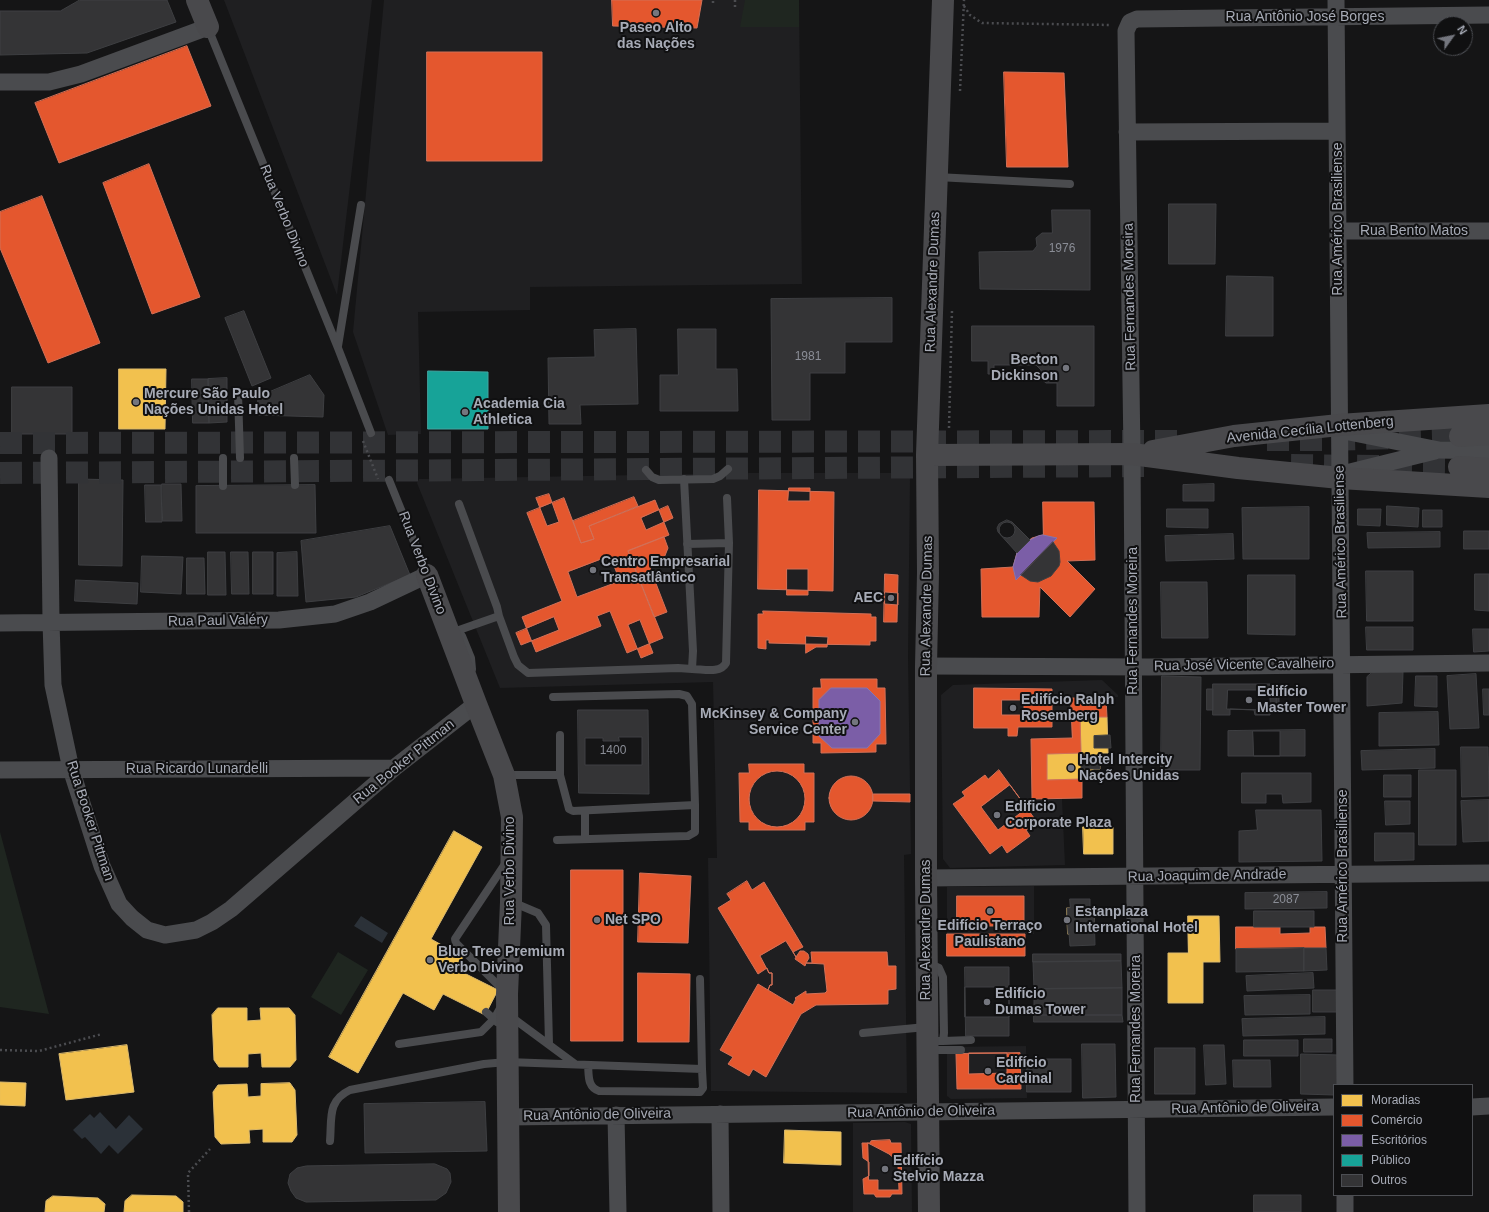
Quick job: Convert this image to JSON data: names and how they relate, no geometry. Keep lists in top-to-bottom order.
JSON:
{
  "streets": {
    "street": [
      "Rua Antônio José Borges",
      "Rua Verbo Divino",
      "Rua Américo Brasiliense",
      "Rua Bento Matos",
      "Rua Alexandre Dumas",
      "Rua Fernandes Moreira",
      "Avenida Cecília Lottenberg",
      "Rua Paul Valéry",
      "Rua José Vicente Cavalheiro",
      "Rua Booker Pittman",
      "Rua Ricardo Lunardelli",
      "Rua Joaquim de Andrade",
      "Rua Antônio de Oliveira"
    ]
  },
  "crossings": [
    ["Rua Antônio José Borges", "Rua Américo Brasiliense"],
    ["Rua Antônio José Borges", "Rua Fernandes Moreira"],
    ["Rua Verbo Divino", "Rua Paul Valéry"],
    ["Rua Verbo Divino", "Rua Booker Pittman"],
    ["Rua Verbo Divino", "Rua Antônio de Oliveira"],
    ["Rua Américo Brasiliense", "Rua Bento Matos"],
    ["Rua Américo Brasiliense", "Avenida Cecília Lottenberg"],
    ["Rua Américo Brasiliense", "Rua José Vicente Cavalheiro"],
    ["Rua Américo Brasiliense", "Rua Joaquim de Andrade"],
    ["Rua Alexandre Dumas", "Avenida Cecília Lottenberg"],
    ["Rua Alexandre Dumas", "Rua José Vicente Cavalheiro"],
    ["Rua Alexandre Dumas", "Rua Joaquim de Andrade"],
    ["Rua Alexandre Dumas", "Rua Antônio de Oliveira"],
    ["Rua Fernandes Moreira", "Avenida Cecília Lottenberg"],
    ["Rua Fernandes Moreira", "Rua José Vicente Cavalheiro"],
    ["Rua Fernandes Moreira", "Rua Joaquim de Andrade"],
    ["Rua Fernandes Moreira", "Rua Antônio de Oliveira"],
    ["Rua Paul Valéry", "Rua Booker Pittman"],
    ["Rua Booker Pittman", "Rua Ricardo Lunardelli"]
  ],
  "places": [
    "Paseo Alto das Nações",
    "Becton Dickinson",
    "Mercure São Paulo Nações Unidas Hotel",
    "Academia Cia Athletica",
    "Centro Empresarial Transatlântico",
    "AEC",
    "Edifício Master Tower",
    "Edifício Ralph Rosemberg",
    "McKinsey & Company Service Center",
    "Hotel Intercity Nações Unidas",
    "Edificio Corporate Plaza",
    "Edifício Terraço Paulistano",
    "Net SPO",
    "Estanplaza International Hotel",
    "Blue Tree Premium Verbo Divino",
    "Edifício Dumas Tower",
    "Edifício Cardinal",
    "Edifício Stelvio Mazza"
  ],
  "house_numbers": [
    "1976",
    "1981",
    "1400",
    "2087"
  ],
  "legend": [
    "Moradias",
    "Comércio",
    "Escritórios",
    "Público",
    "Outros"
  ],
  "north": "top right"
}
